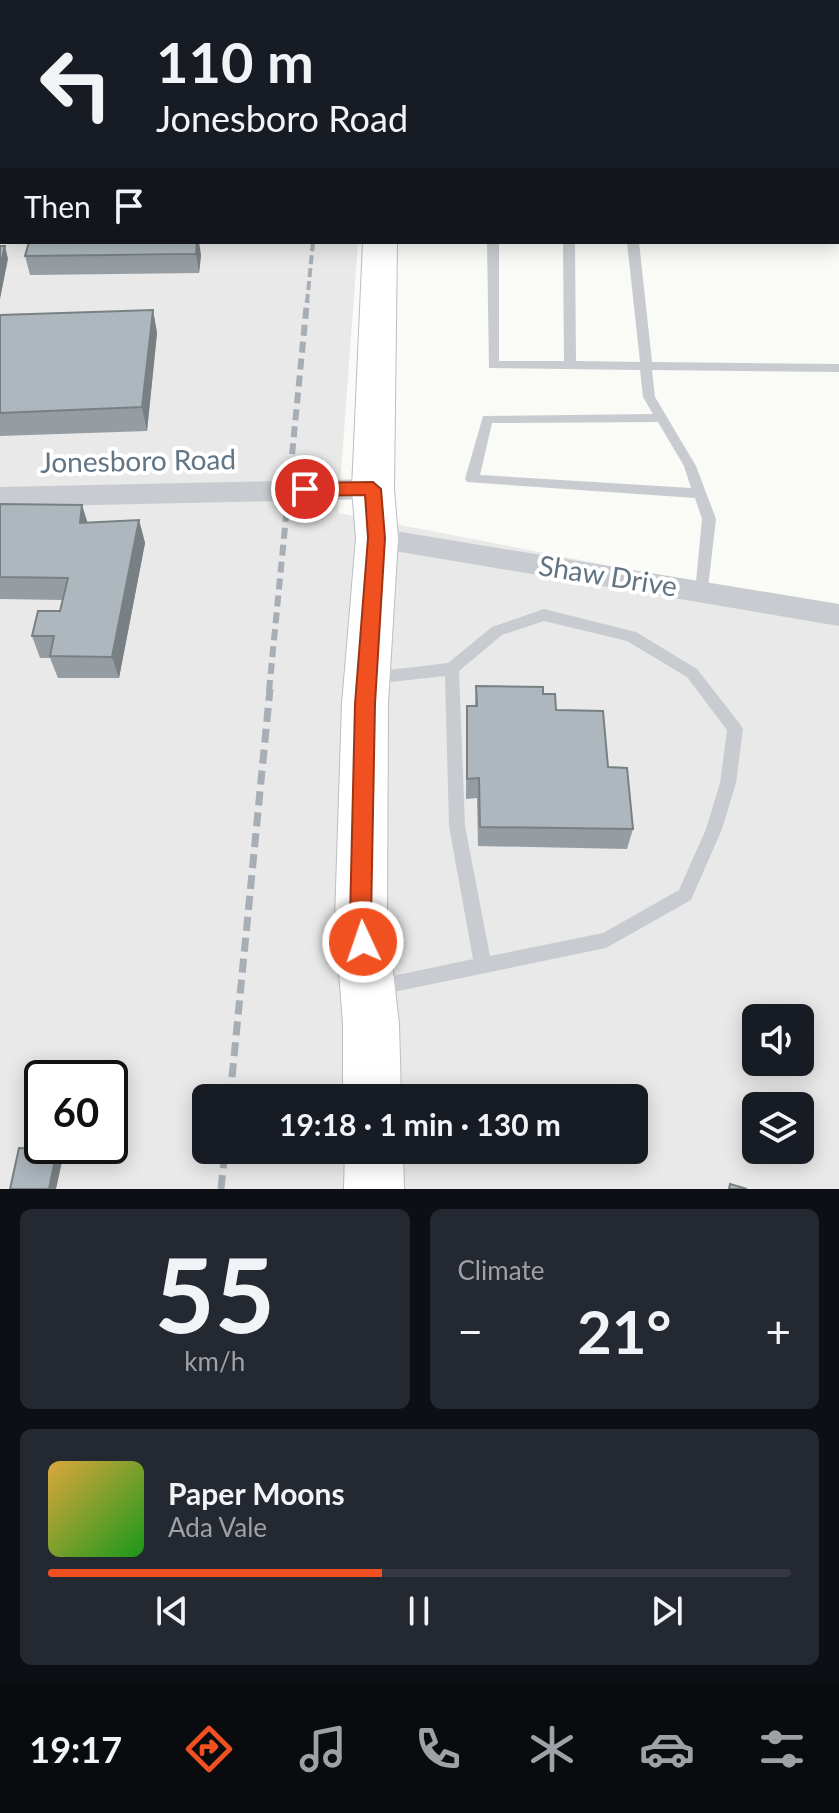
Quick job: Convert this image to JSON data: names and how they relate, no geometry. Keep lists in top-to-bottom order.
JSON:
{
  "streets": {
    "street": ["Jonesboro Road", "Shaw Drive"]
  },
  "page": {
    "turn": ["110 m", "Jonesboro Road"],
    "then": "Then",
    "limit": "60",
    "trip": "19:18 · 1 min · 130 m",
    "tile": [
      ["55", "km/h"],
      "Climate"
    ],
    "heat": ["−", "21°", "+"],
    "song": ["Paper Moons", "Ada Vale"],
    "tabs": "19:17"
  }
}
